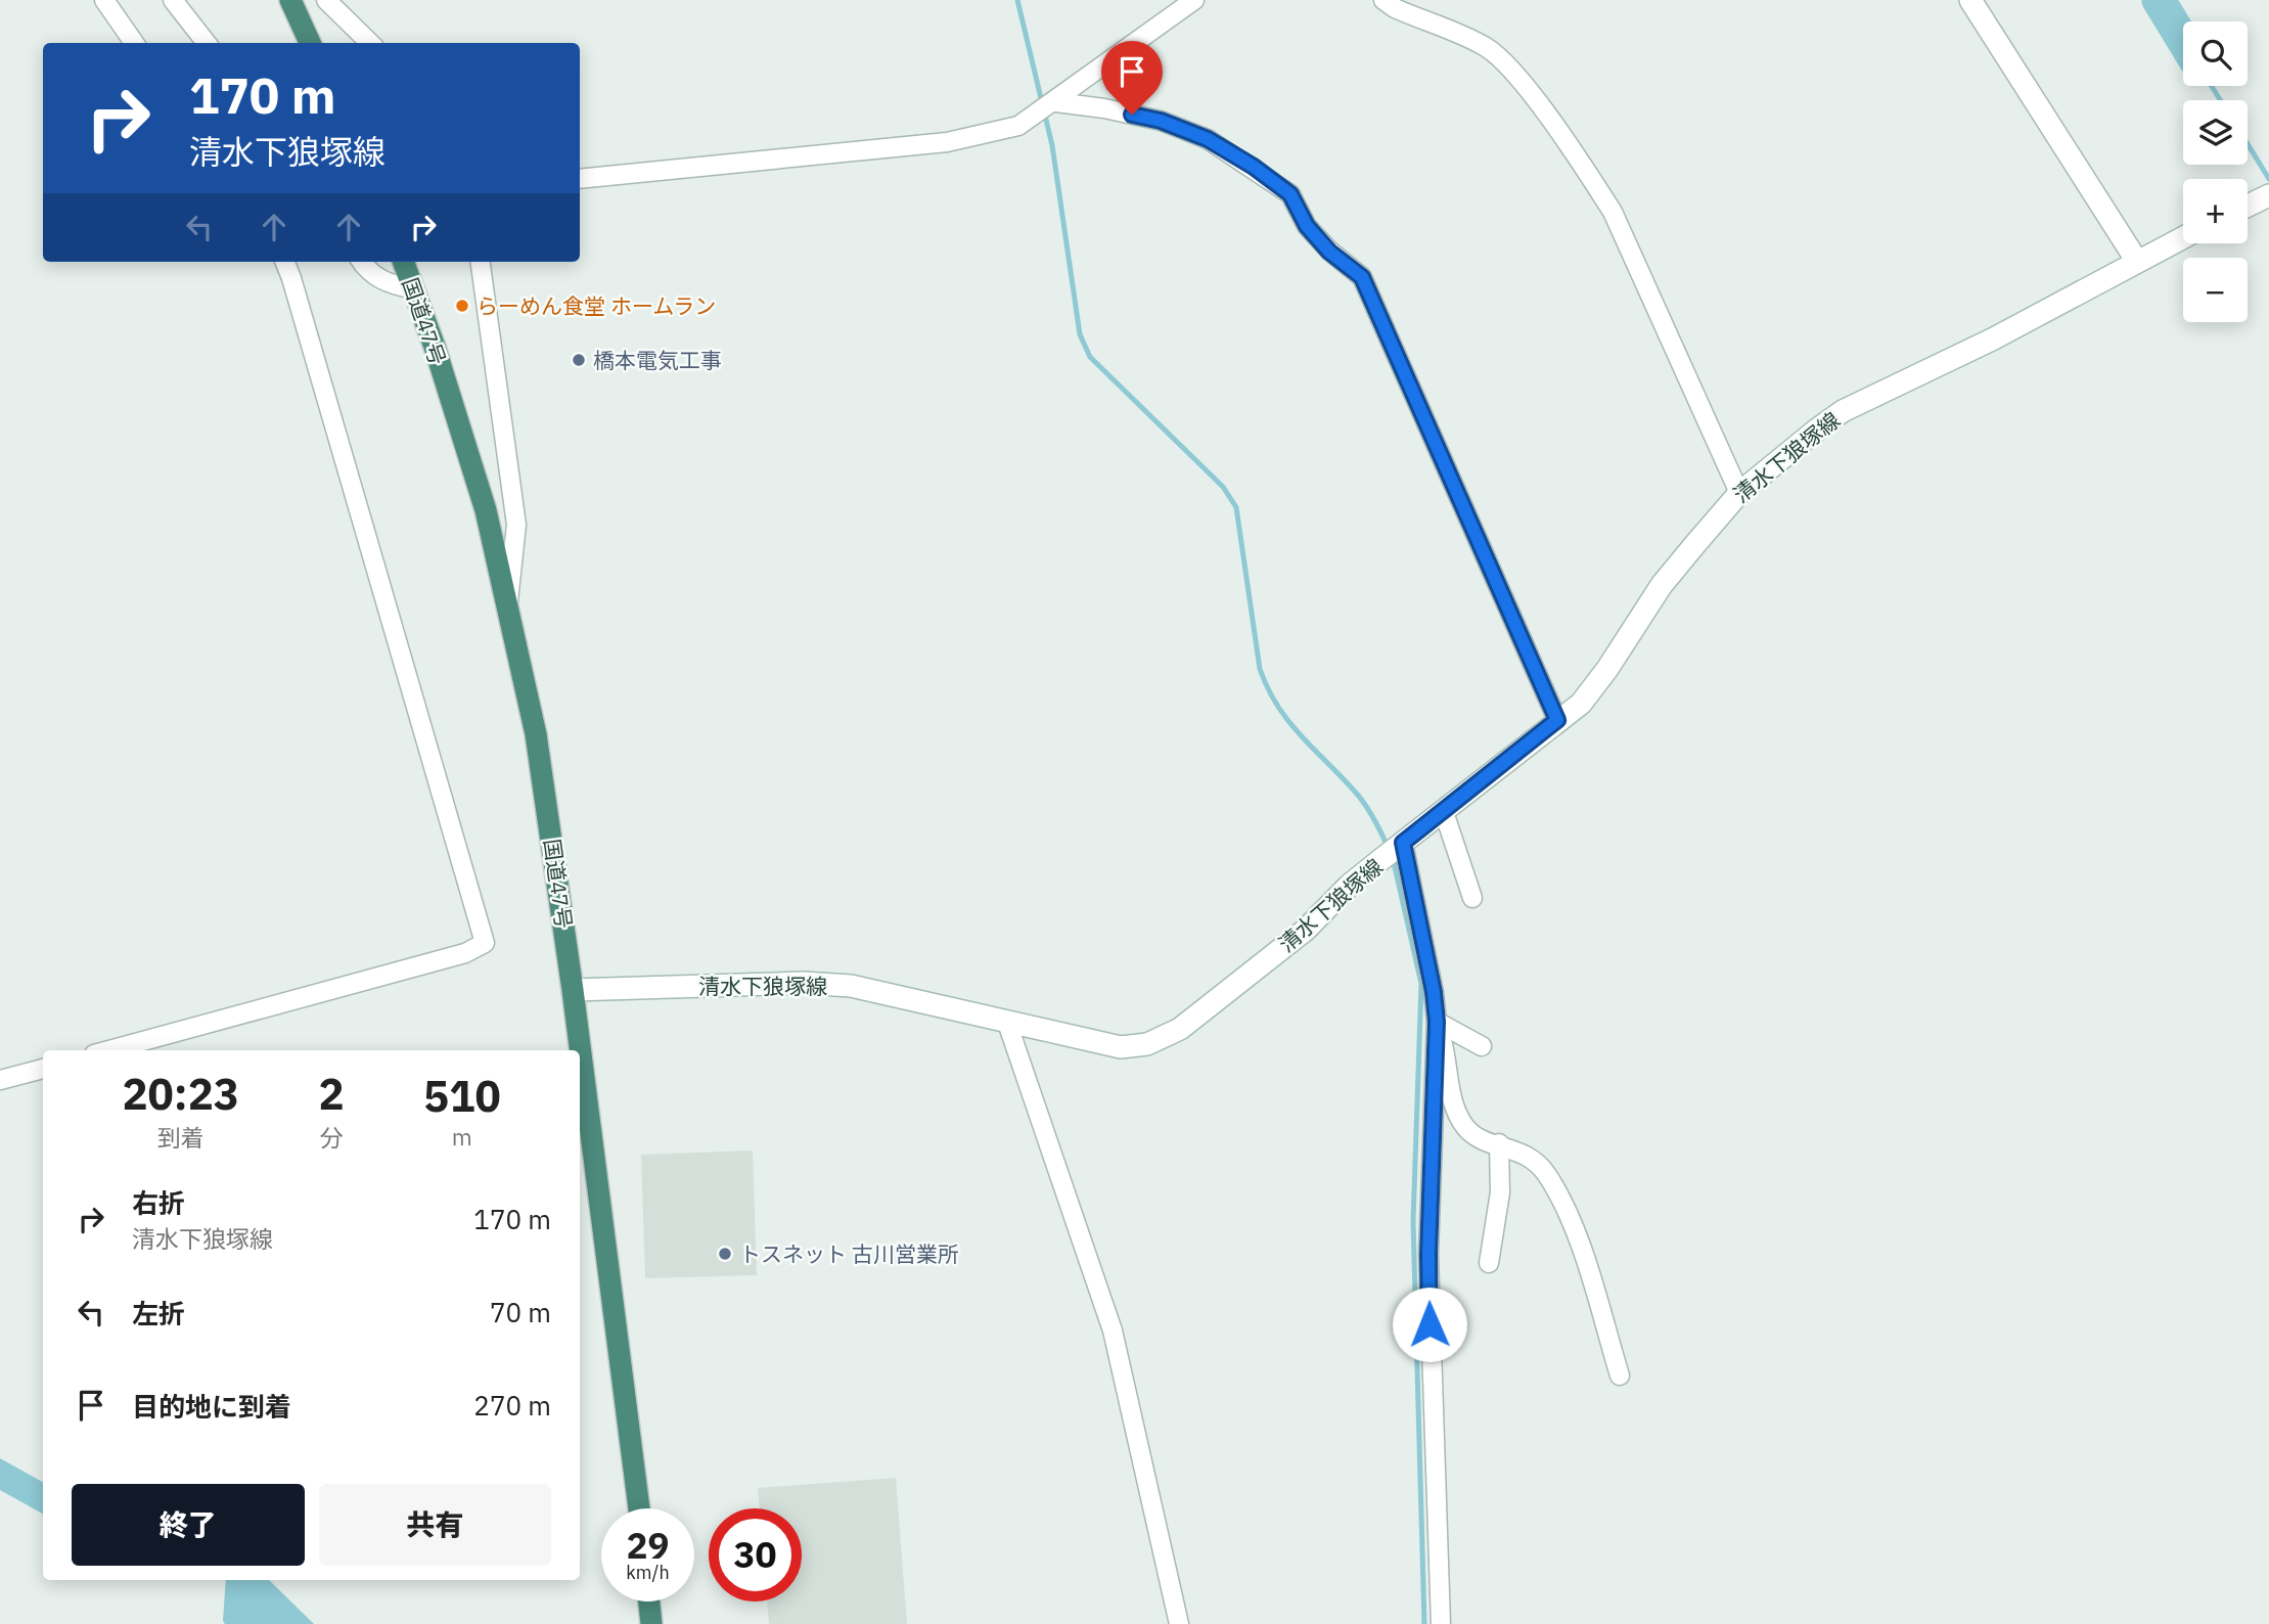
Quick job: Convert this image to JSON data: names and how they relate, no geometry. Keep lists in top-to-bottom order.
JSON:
{
  "streets": {
    "highway": ["国道47号"],
    "main road": ["清水下狼塚線"]
  },
  "crossings": [
    ["国道47号", "清水下狼塚線"]
  ],
  "places": ["らーめん食堂 ホームラン", "橋本電気工事", "トスネット 古川営業所"],
  "page": {
    "map_buttons": ["+", "−"],
    "turn": ["170 m", "清水下狼塚線"],
    "eta": [
      "20:23",
      "到着",
      "2",
      "分",
      "510",
      "m"
    ],
    "list": [
      {
        "name": "右折",
        "note": "清水下狼塚線",
        "value": "170 m"
      },
      {
        "name": "左折",
        "value": "70 m"
      },
      {
        "name": "目的地に到着",
        "value": "270 m"
      }
    ],
    "buttons": ["終了", "共有"],
    "speed": "29 km/h",
    "limit": "30"
  }
}
